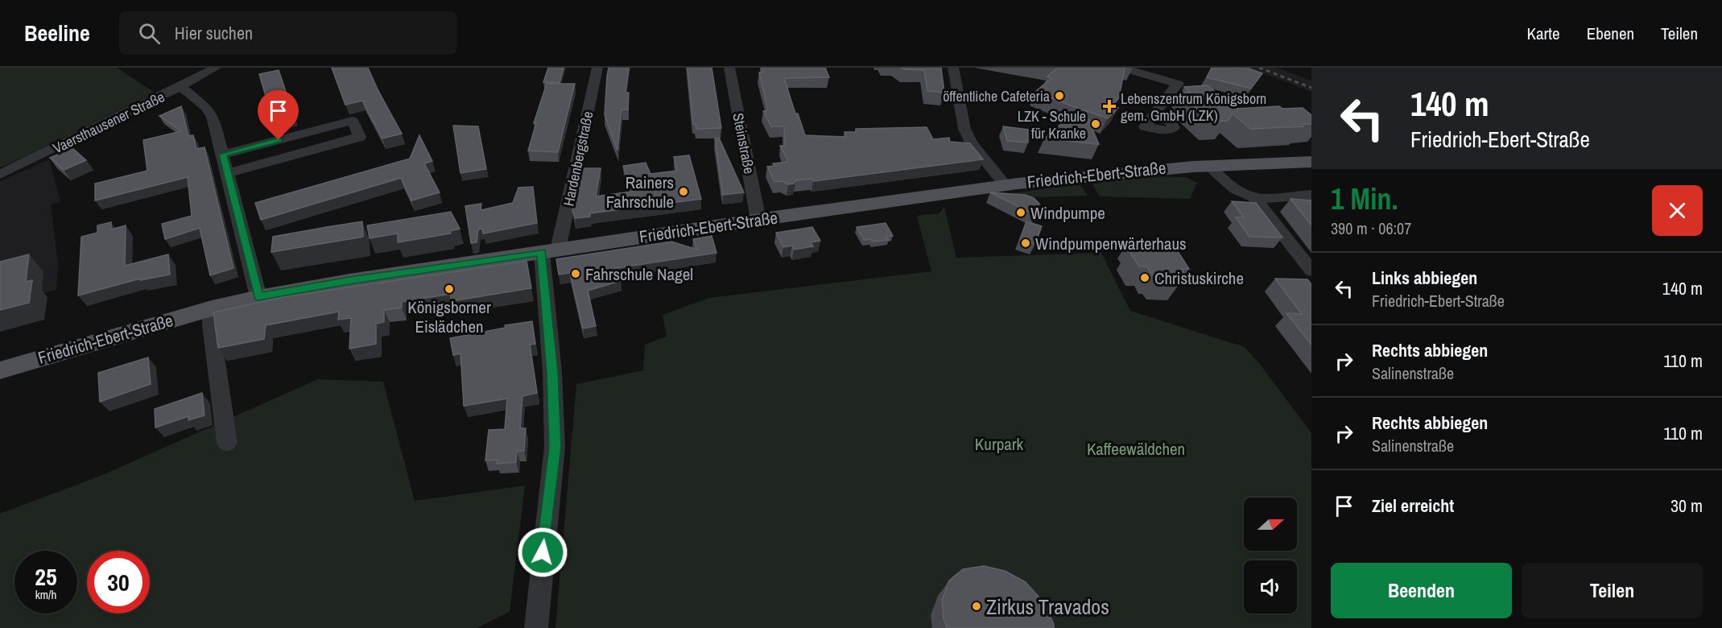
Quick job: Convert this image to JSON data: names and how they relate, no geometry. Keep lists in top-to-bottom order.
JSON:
{
  "streets": {
    "main road": ["Friedrich-Ebert-Straße"],
    "street": ["Vaersthausener Straße", "Steinstraße", "Hardenbergstraße"]
  },
  "crossings": [
    ["Steinstraße", "Friedrich-Ebert-Straße"],
    ["Hardenbergstraße", "Friedrich-Ebert-Straße"]
  ],
  "parks": ["Kurpark", "Kaffeewäldchen"],
  "places": {
    "other": [
      "öffentliche Cafeteria",
      "LZK - Schule für Kranke",
      "Rainers Fahrschule",
      "Windpumpe",
      "Windpumpenwärterhaus",
      "Fahrschule Nagel",
      "Christuskirche",
      "Königsborner Eislädchen",
      "Zirkus Travados"
    ],
    "health": ["Lebenszentrum Königsborn gem. GmbH (LZK)"]
  },
  "north": "right",
  "page": {
    "header": "Beeline",
    "search": "Hier suchen",
    "nav": ["Karte", "Ebenen", "Teilen"],
    "turn": ["140 m", "Friedrich-Ebert-Straße"],
    "heading": ["1 Min.", "390 m · 06:07"],
    "list": [
      {
        "name": "Links abbiegen",
        "note": "Friedrich-Ebert-Straße",
        "value": "140 m"
      },
      {
        "name": "Rechts abbiegen",
        "note": "Salinenstraße",
        "value": "110 m"
      },
      {
        "name": "Rechts abbiegen",
        "note": "Salinenstraße",
        "value": "110 m"
      },
      {
        "name": "Ziel erreicht",
        "value": "30 m"
      }
    ],
    "speed": "25 km/h",
    "limit": "30",
    "buttons": ["Beenden", "Teilen"]
  }
}
